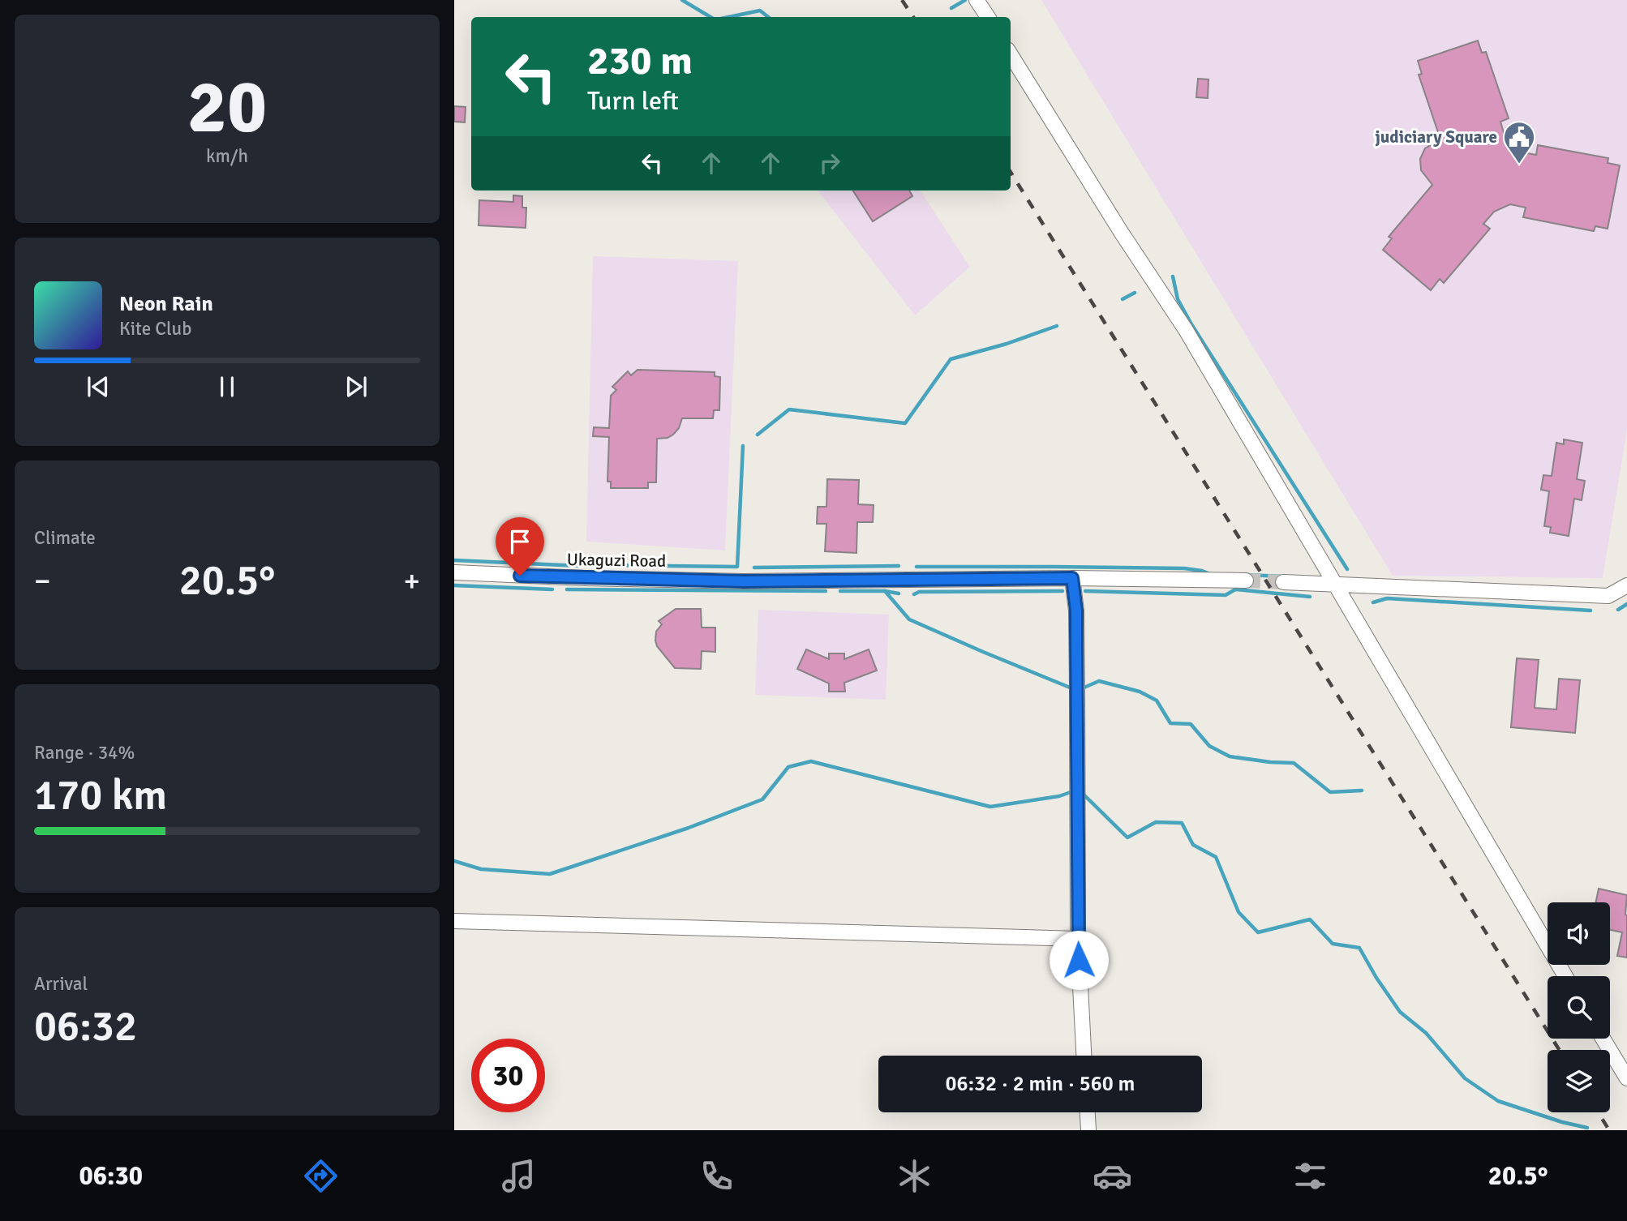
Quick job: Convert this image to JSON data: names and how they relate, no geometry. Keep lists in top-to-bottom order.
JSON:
{
  "streets": {
    "street": ["Ukaguzi Road"]
  },
  "places": {
    "public building": ["judiciary Square"]
  },
  "page": {
    "tile": [
      ["20", "km/h"],
      "Climate",
      ["Range · 34%", "170 km"],
      ["Arrival", "06:32"]
    ],
    "turn": ["230 m", "Turn left"],
    "song": ["Neon Rain", "Kite Club"],
    "heat": ["−", "20.5°", "+"],
    "limit": "30",
    "trip": "06:32 · 2 min · 560 m",
    "tabs": ["06:30", "20.5°"]
  }
}
